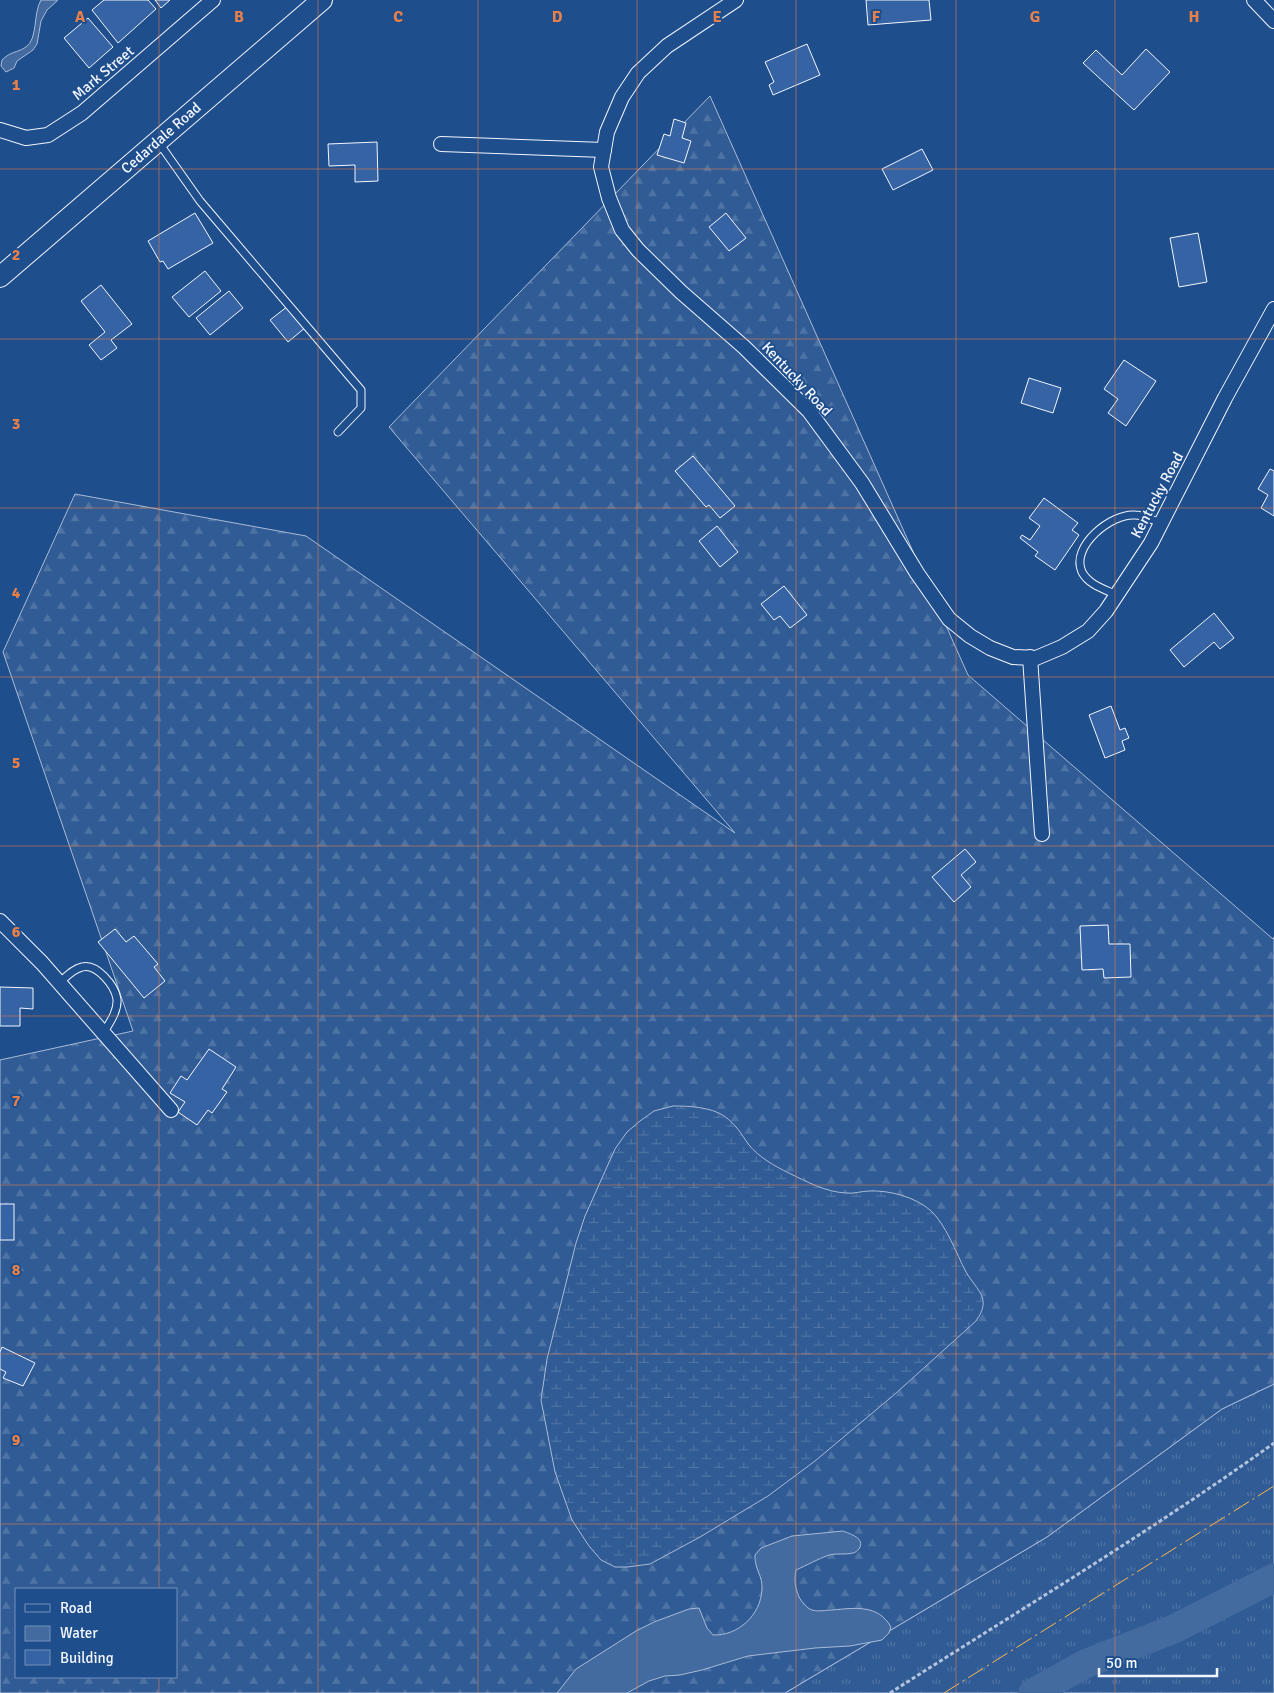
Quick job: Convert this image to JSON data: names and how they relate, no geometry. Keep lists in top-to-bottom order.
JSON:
{
  "streets": {
    "street": ["Mark Street", "Cedardale Road", "Kentucky Road"]
  },
  "legend": ["Road", "Water", "Building"],
  "scale_bar": "50 m",
  "grid": {
    "columns": [
      "A",
      "B",
      "C",
      "D",
      "E",
      "F",
      "G",
      "H"
    ],
    "rows": [
      "1",
      "2",
      "3",
      "4",
      "5",
      "6",
      "7",
      "8",
      "9"
    ]
  }
}
